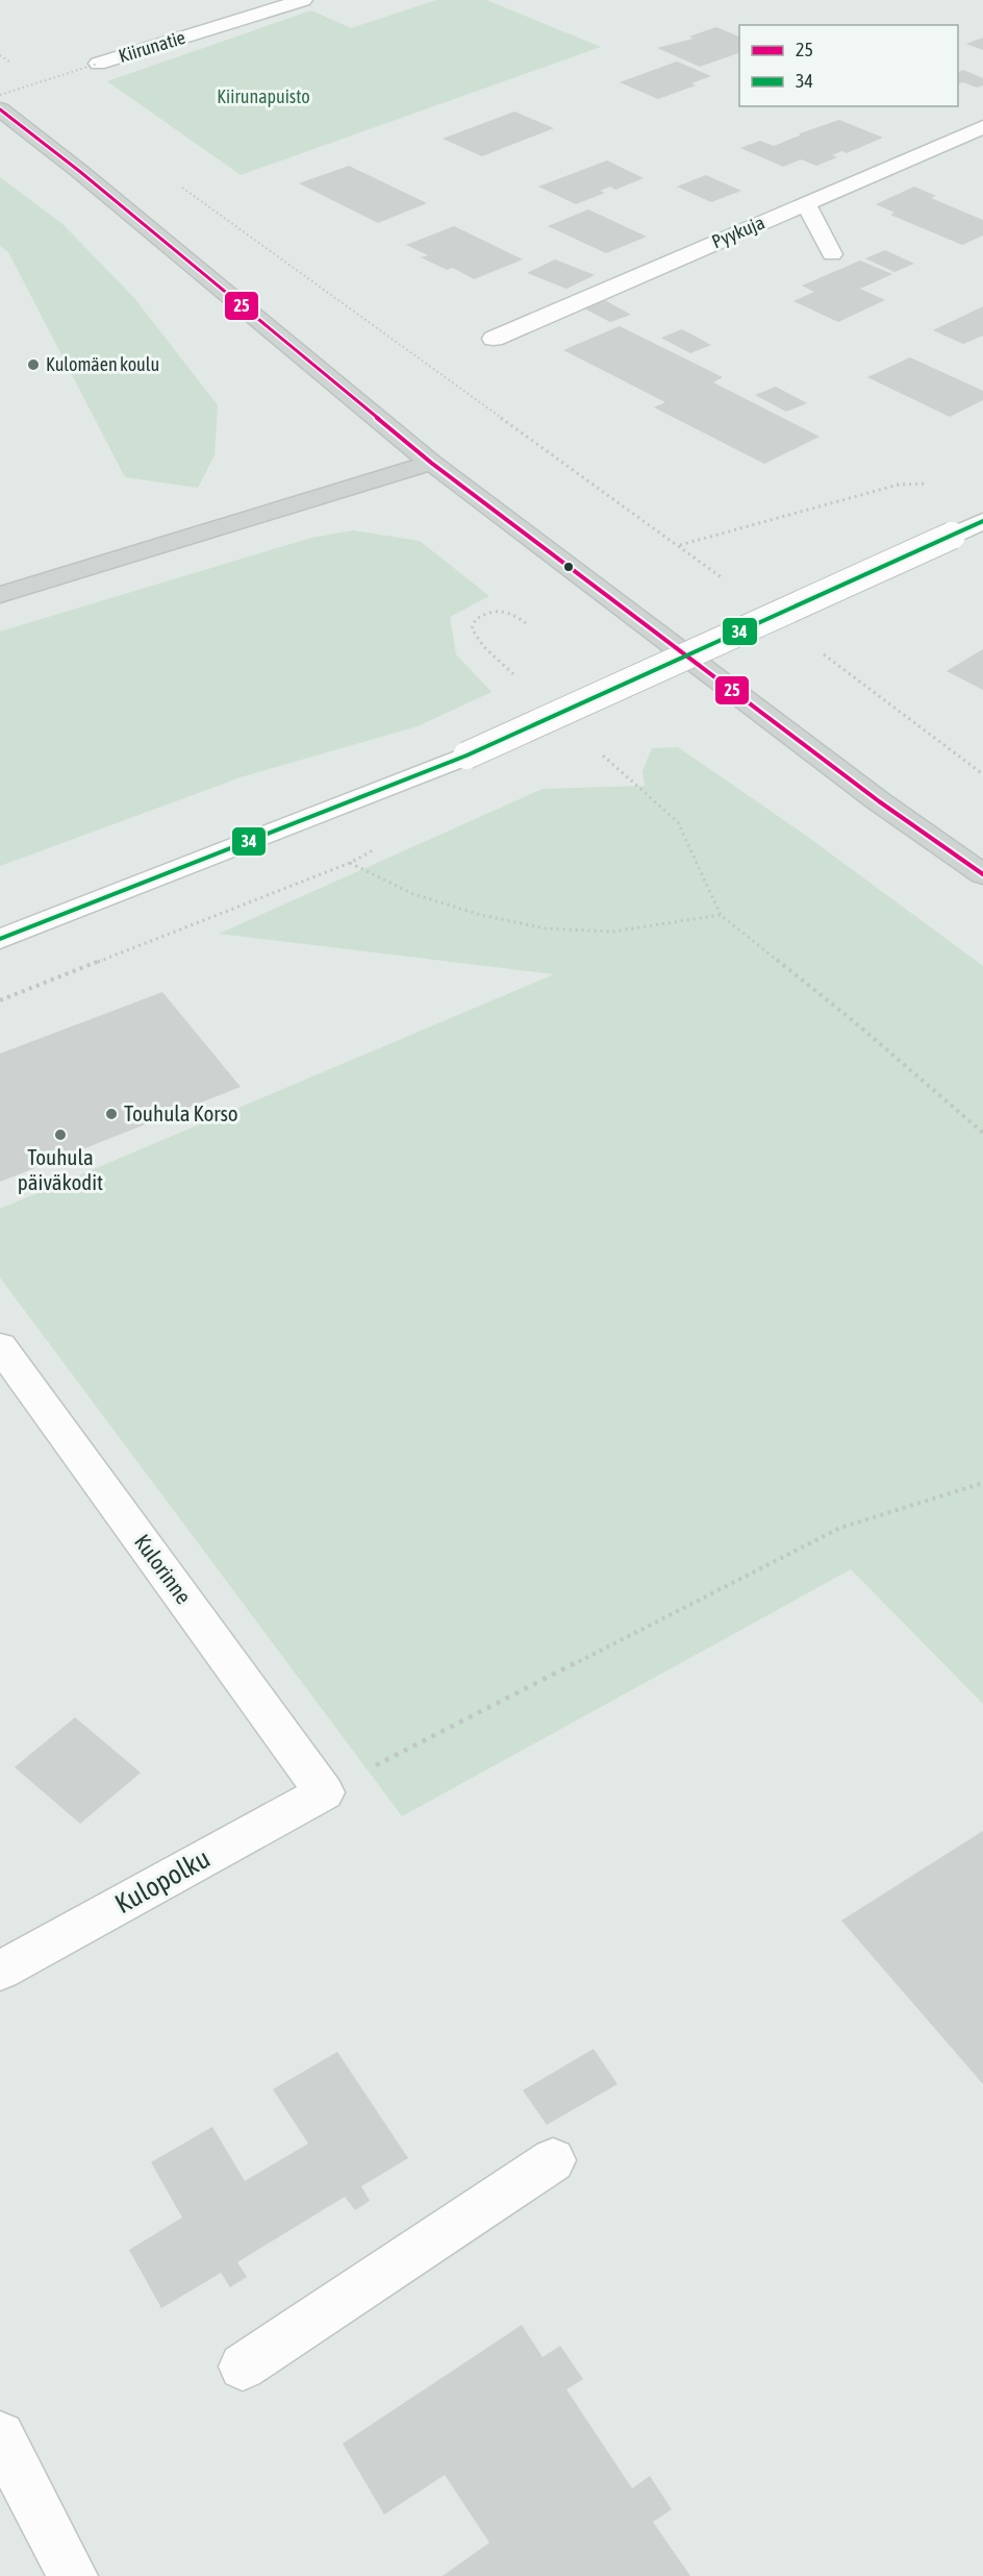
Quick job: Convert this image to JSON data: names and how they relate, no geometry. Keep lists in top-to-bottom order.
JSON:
{
  "streets": {
    "street": [
      "Kiirunatie",
      "Pyykuja",
      "Kulorinne",
      "Kulopolku"
    ]
  },
  "crossings": [
    ["Kulorinne", "Kulopolku"]
  ],
  "parks": ["Kiirunapuisto"],
  "places": ["Kulomäen koulu", "Touhula Korso", "Touhula päiväkodit"],
  "lines": ["transit line 25", "transit line 34"],
  "legend": ["25", "34"]
}
